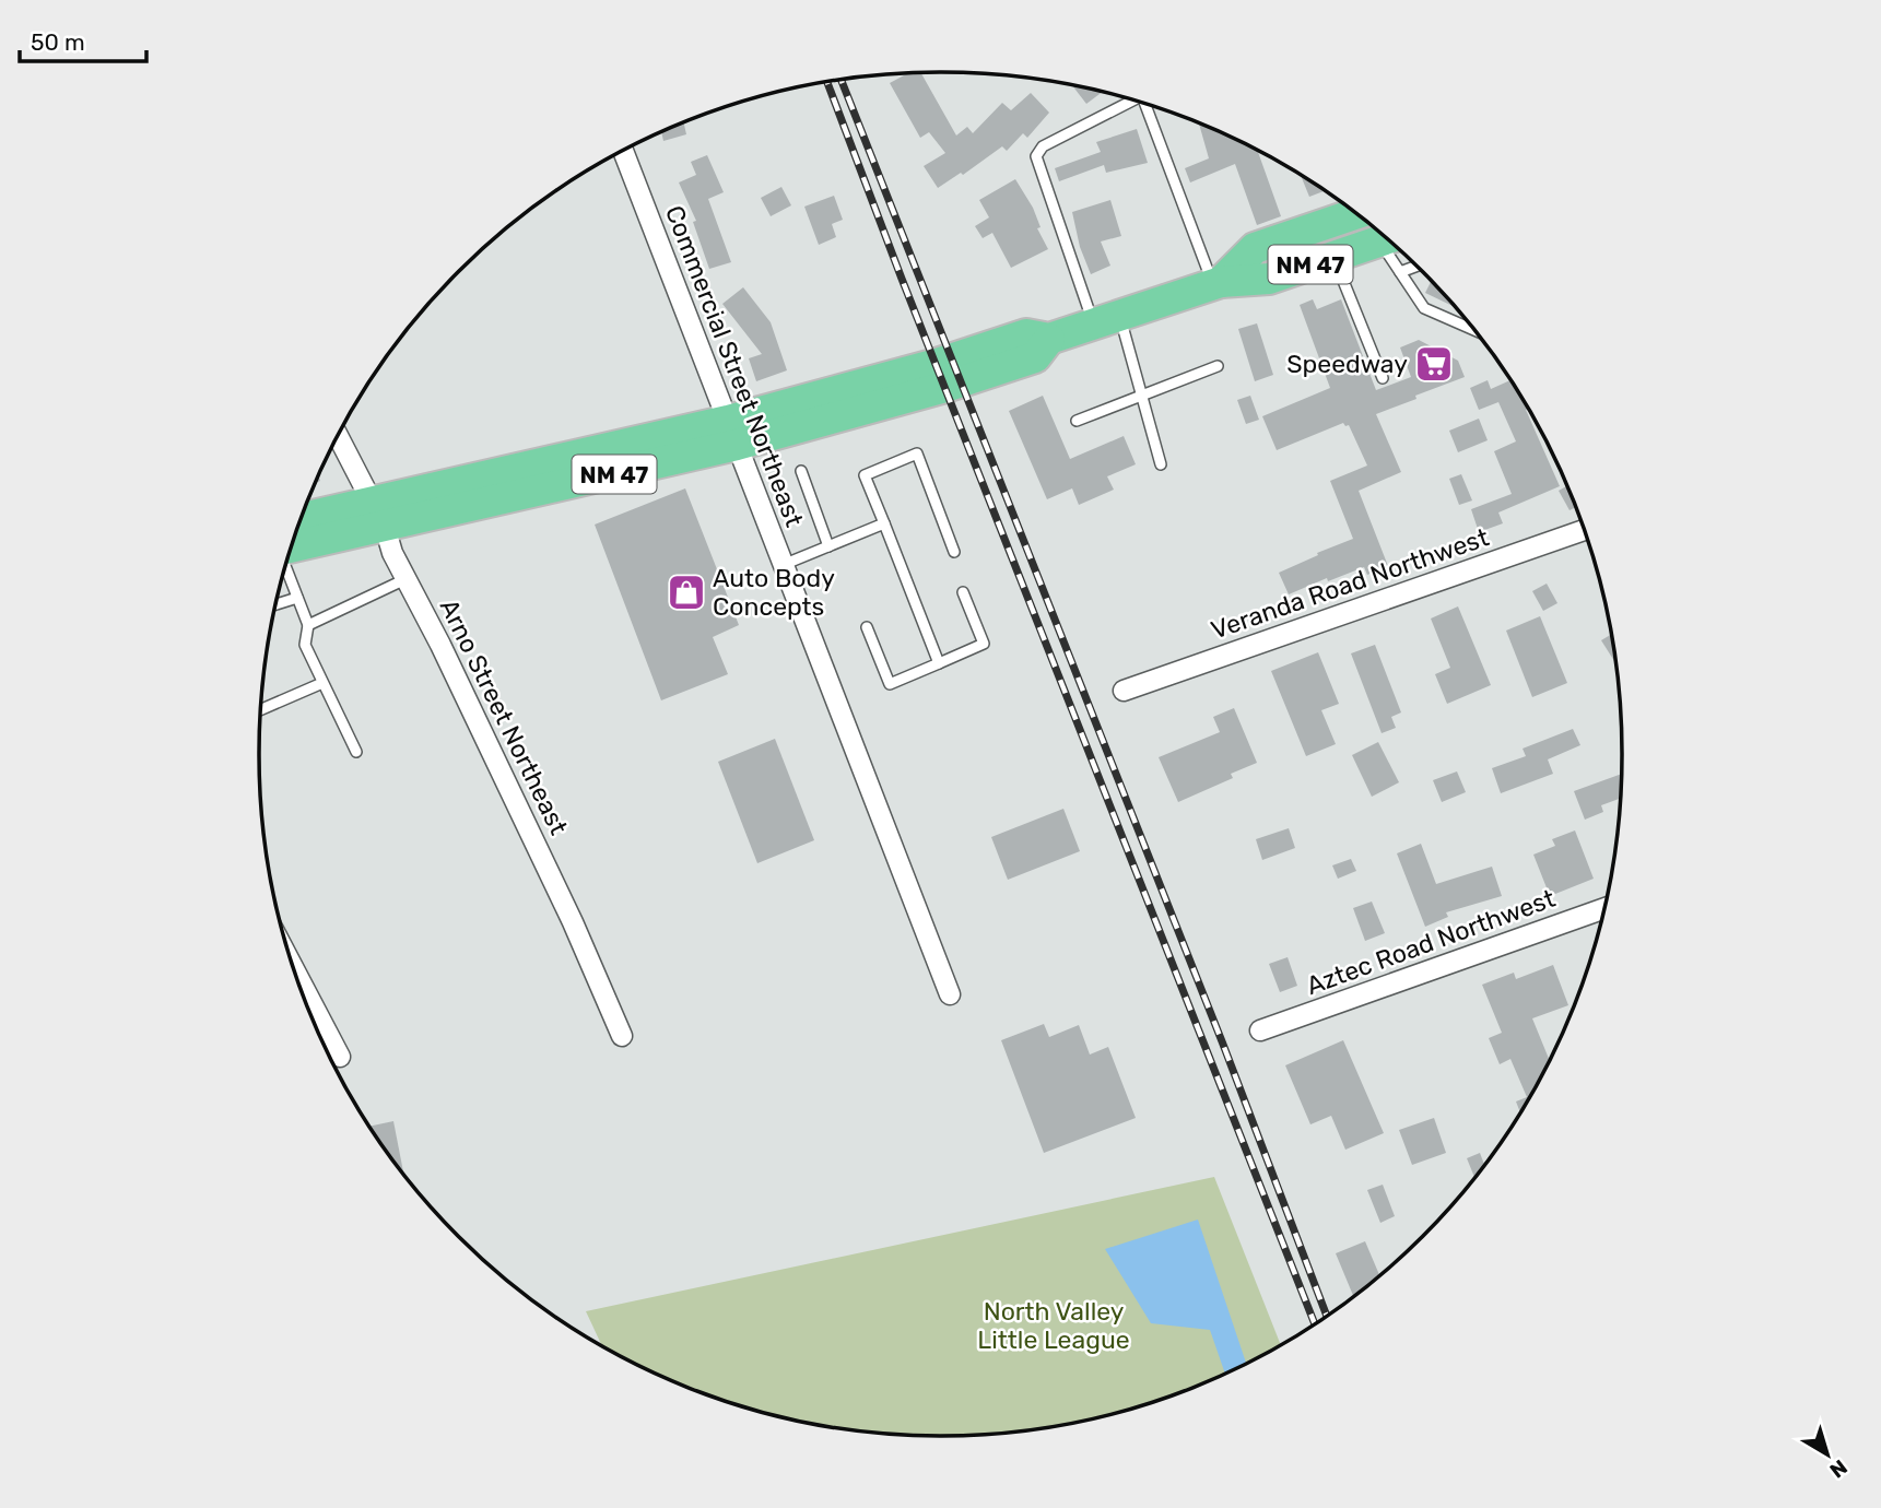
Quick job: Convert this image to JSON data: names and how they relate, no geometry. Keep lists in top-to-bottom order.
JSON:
{
  "streets": {
    "main road": ["NM 47"],
    "street": [
      "Commercial Street Northeast",
      "Veranda Road Northwest",
      "Arno Street Northeast",
      "Aztec Road Northwest"
    ]
  },
  "crossings": [
    ["NM 47", "Commercial Street Northeast"],
    ["NM 47", "Arno Street Northeast"]
  ],
  "parks": ["North Valley Little League"],
  "places": {
    "supermarket": ["Speedway"],
    "shop": ["Auto Body Concepts"]
  },
  "scale_bar": "50 m",
  "north": "bottom right"
}
